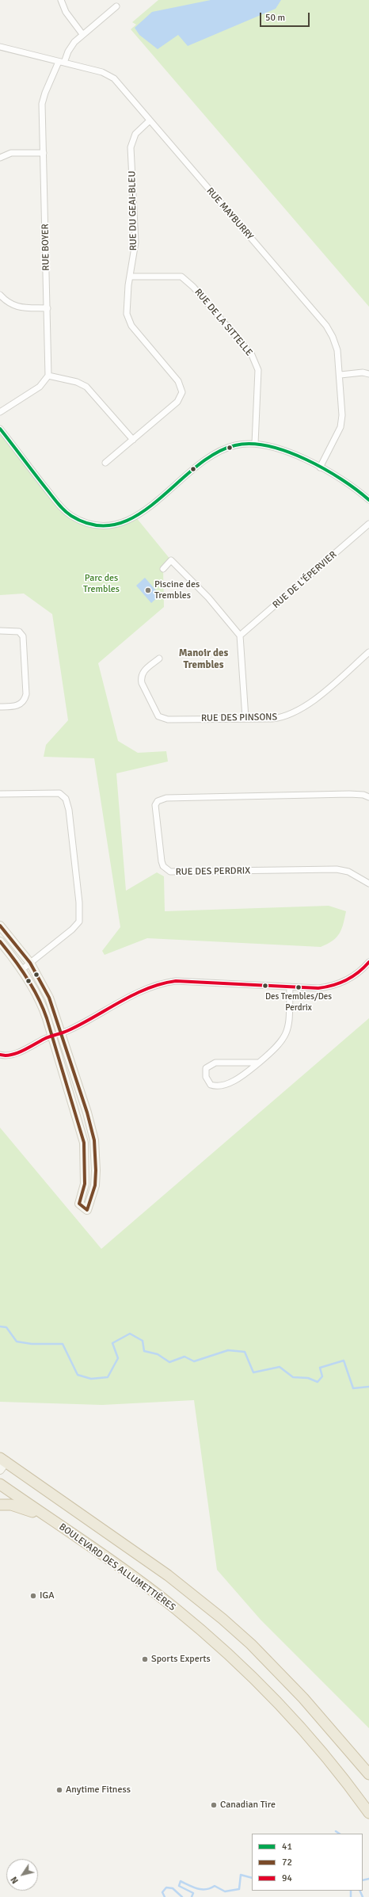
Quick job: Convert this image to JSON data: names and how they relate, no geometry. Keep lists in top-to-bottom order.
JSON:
{
  "streets": {
    "highway": ["BOULEVARD DES ALLUMETTIÈRES"],
    "street": [
      "RUE DU GEAI-BLEU",
      "RUE MAYBURRY",
      "RUE BOYER",
      "RUE DE LA SITTELLE",
      "RUE DE L'ÉPERVIER",
      "RUE DES PINSONS",
      "RUE DES PERDRIX"
    ]
  },
  "crossings": [
    ["RUE DU GEAI-BLEU", "RUE MAYBURRY"],
    ["RUE DU GEAI-BLEU", "RUE DE LA SITTELLE"],
    ["RUE MAYBURRY", "RUE BOYER"]
  ],
  "districts": ["Manoir des Trembles"],
  "parks": ["Parc des Trembles"],
  "places": [
    "Piscine des Trembles",
    "Des Trembles/Des Perdrix",
    "IGA",
    "Sports Experts",
    "Anytime Fitness",
    "Canadian Tire"
  ],
  "lines": ["transit line 41", "transit line 72", "transit line 94"],
  "legend": ["41", "72", "94"],
  "scale_bar": "50 m",
  "north": "bottom left"
}
